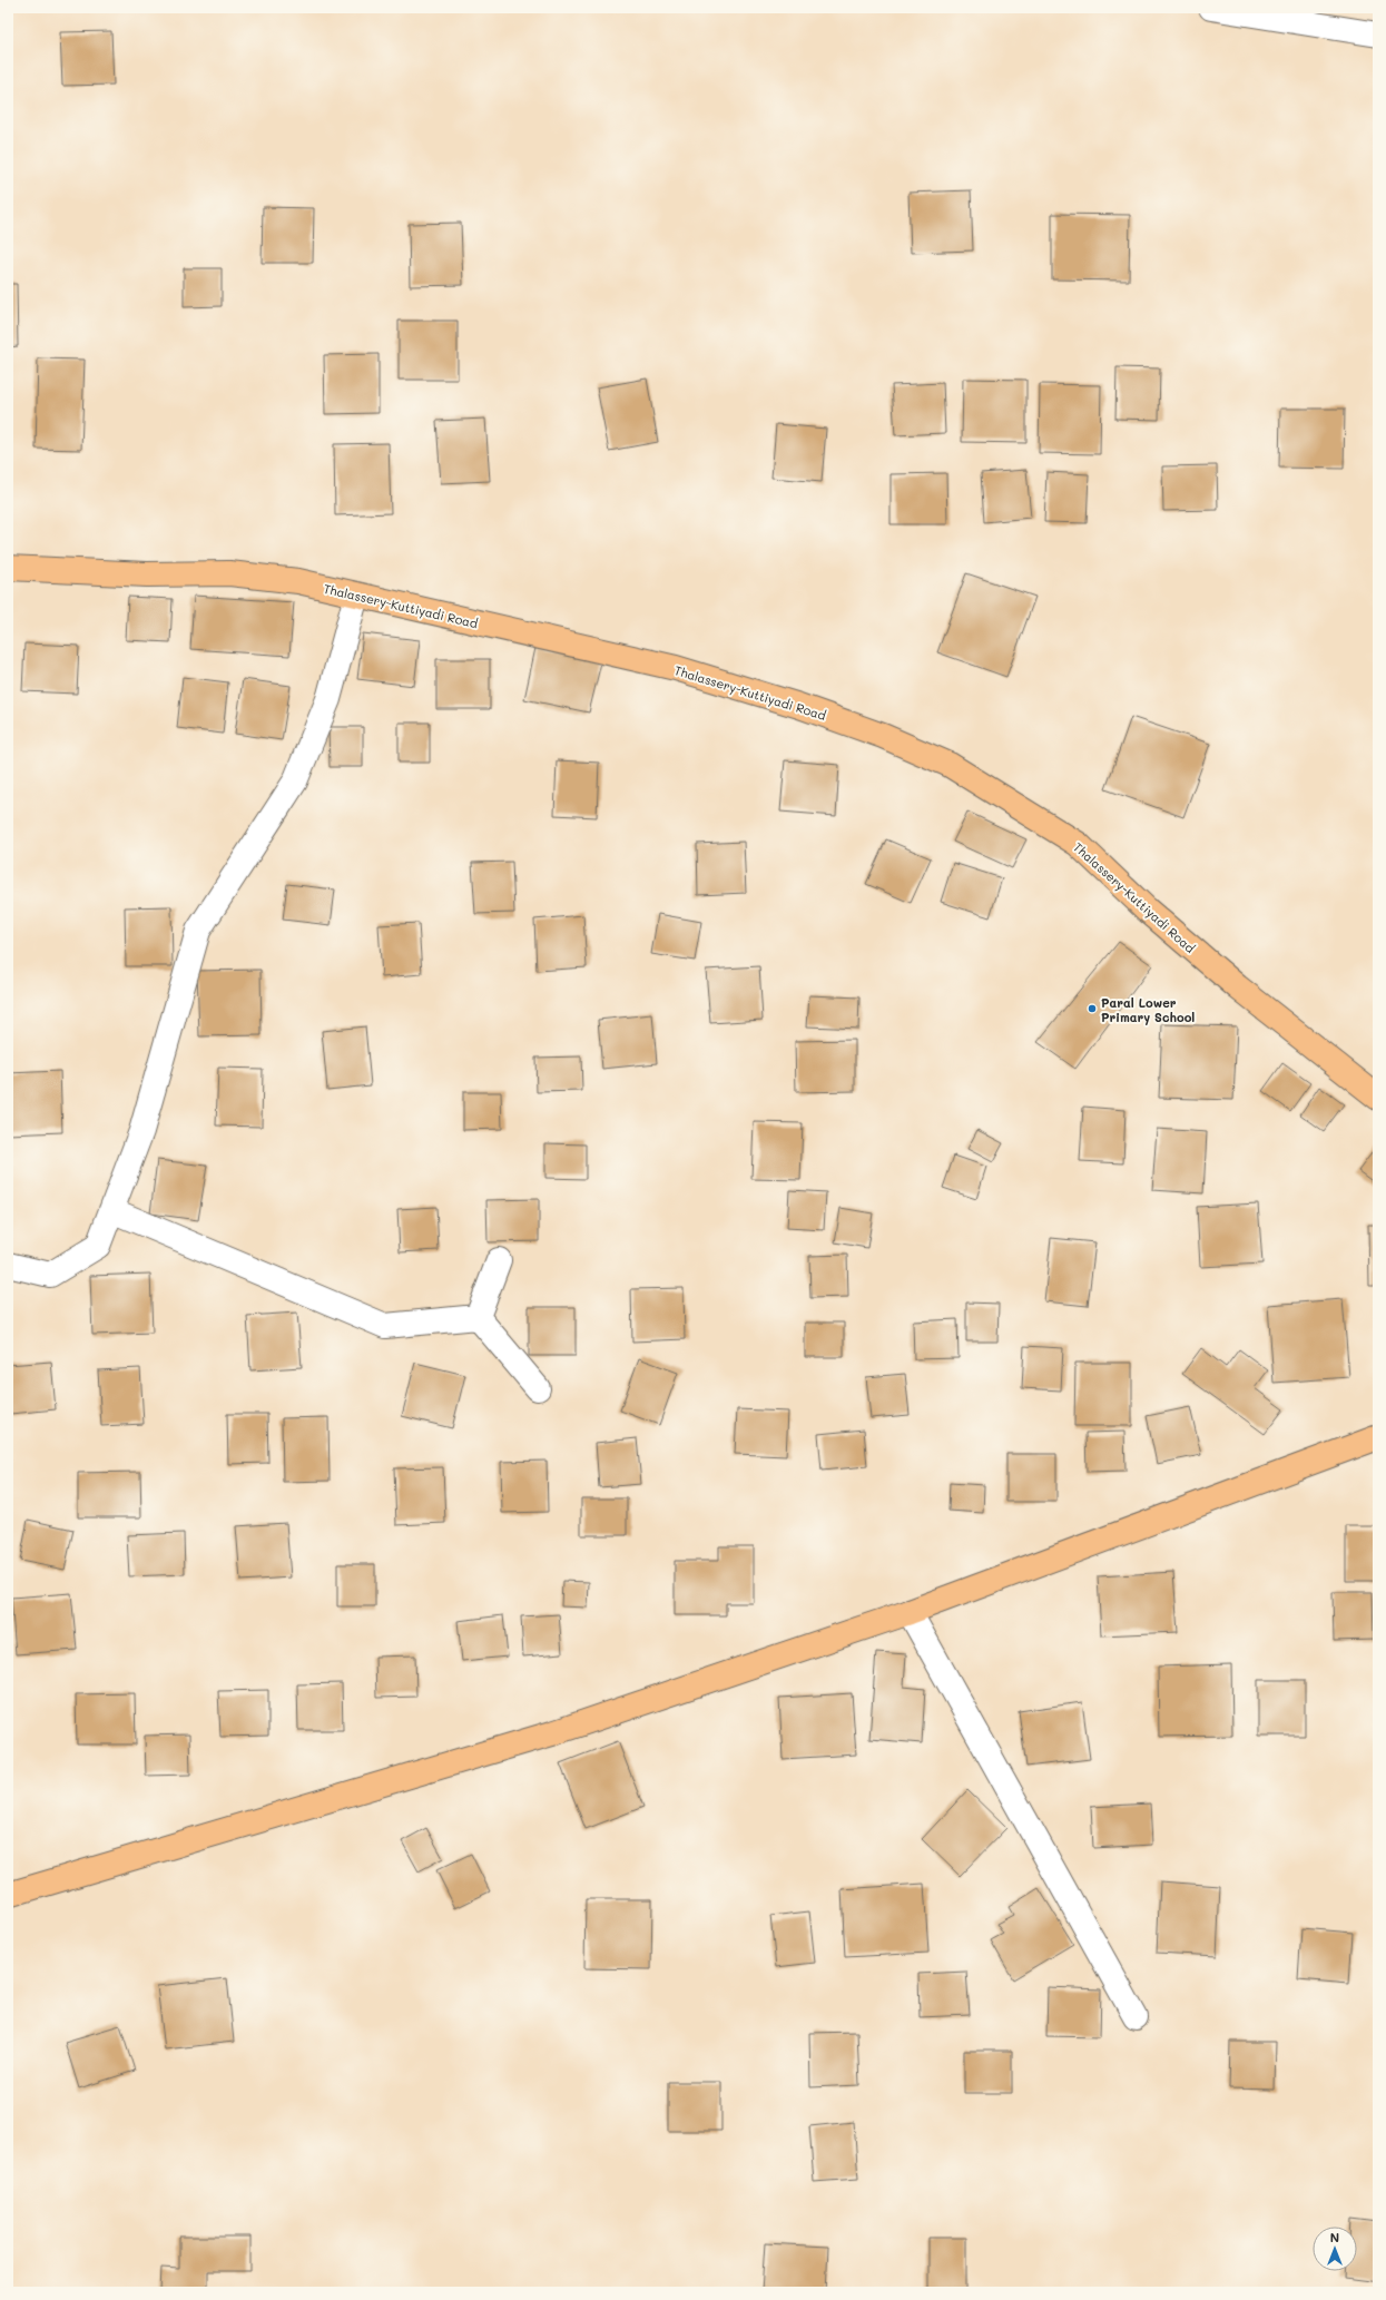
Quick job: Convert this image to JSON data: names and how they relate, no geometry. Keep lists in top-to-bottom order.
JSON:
{
  "streets": {
    "main road": ["Thalassery-Kuttiyadi Road"]
  },
  "places": ["Paral Lower Primary School"],
  "north": "top"
}
